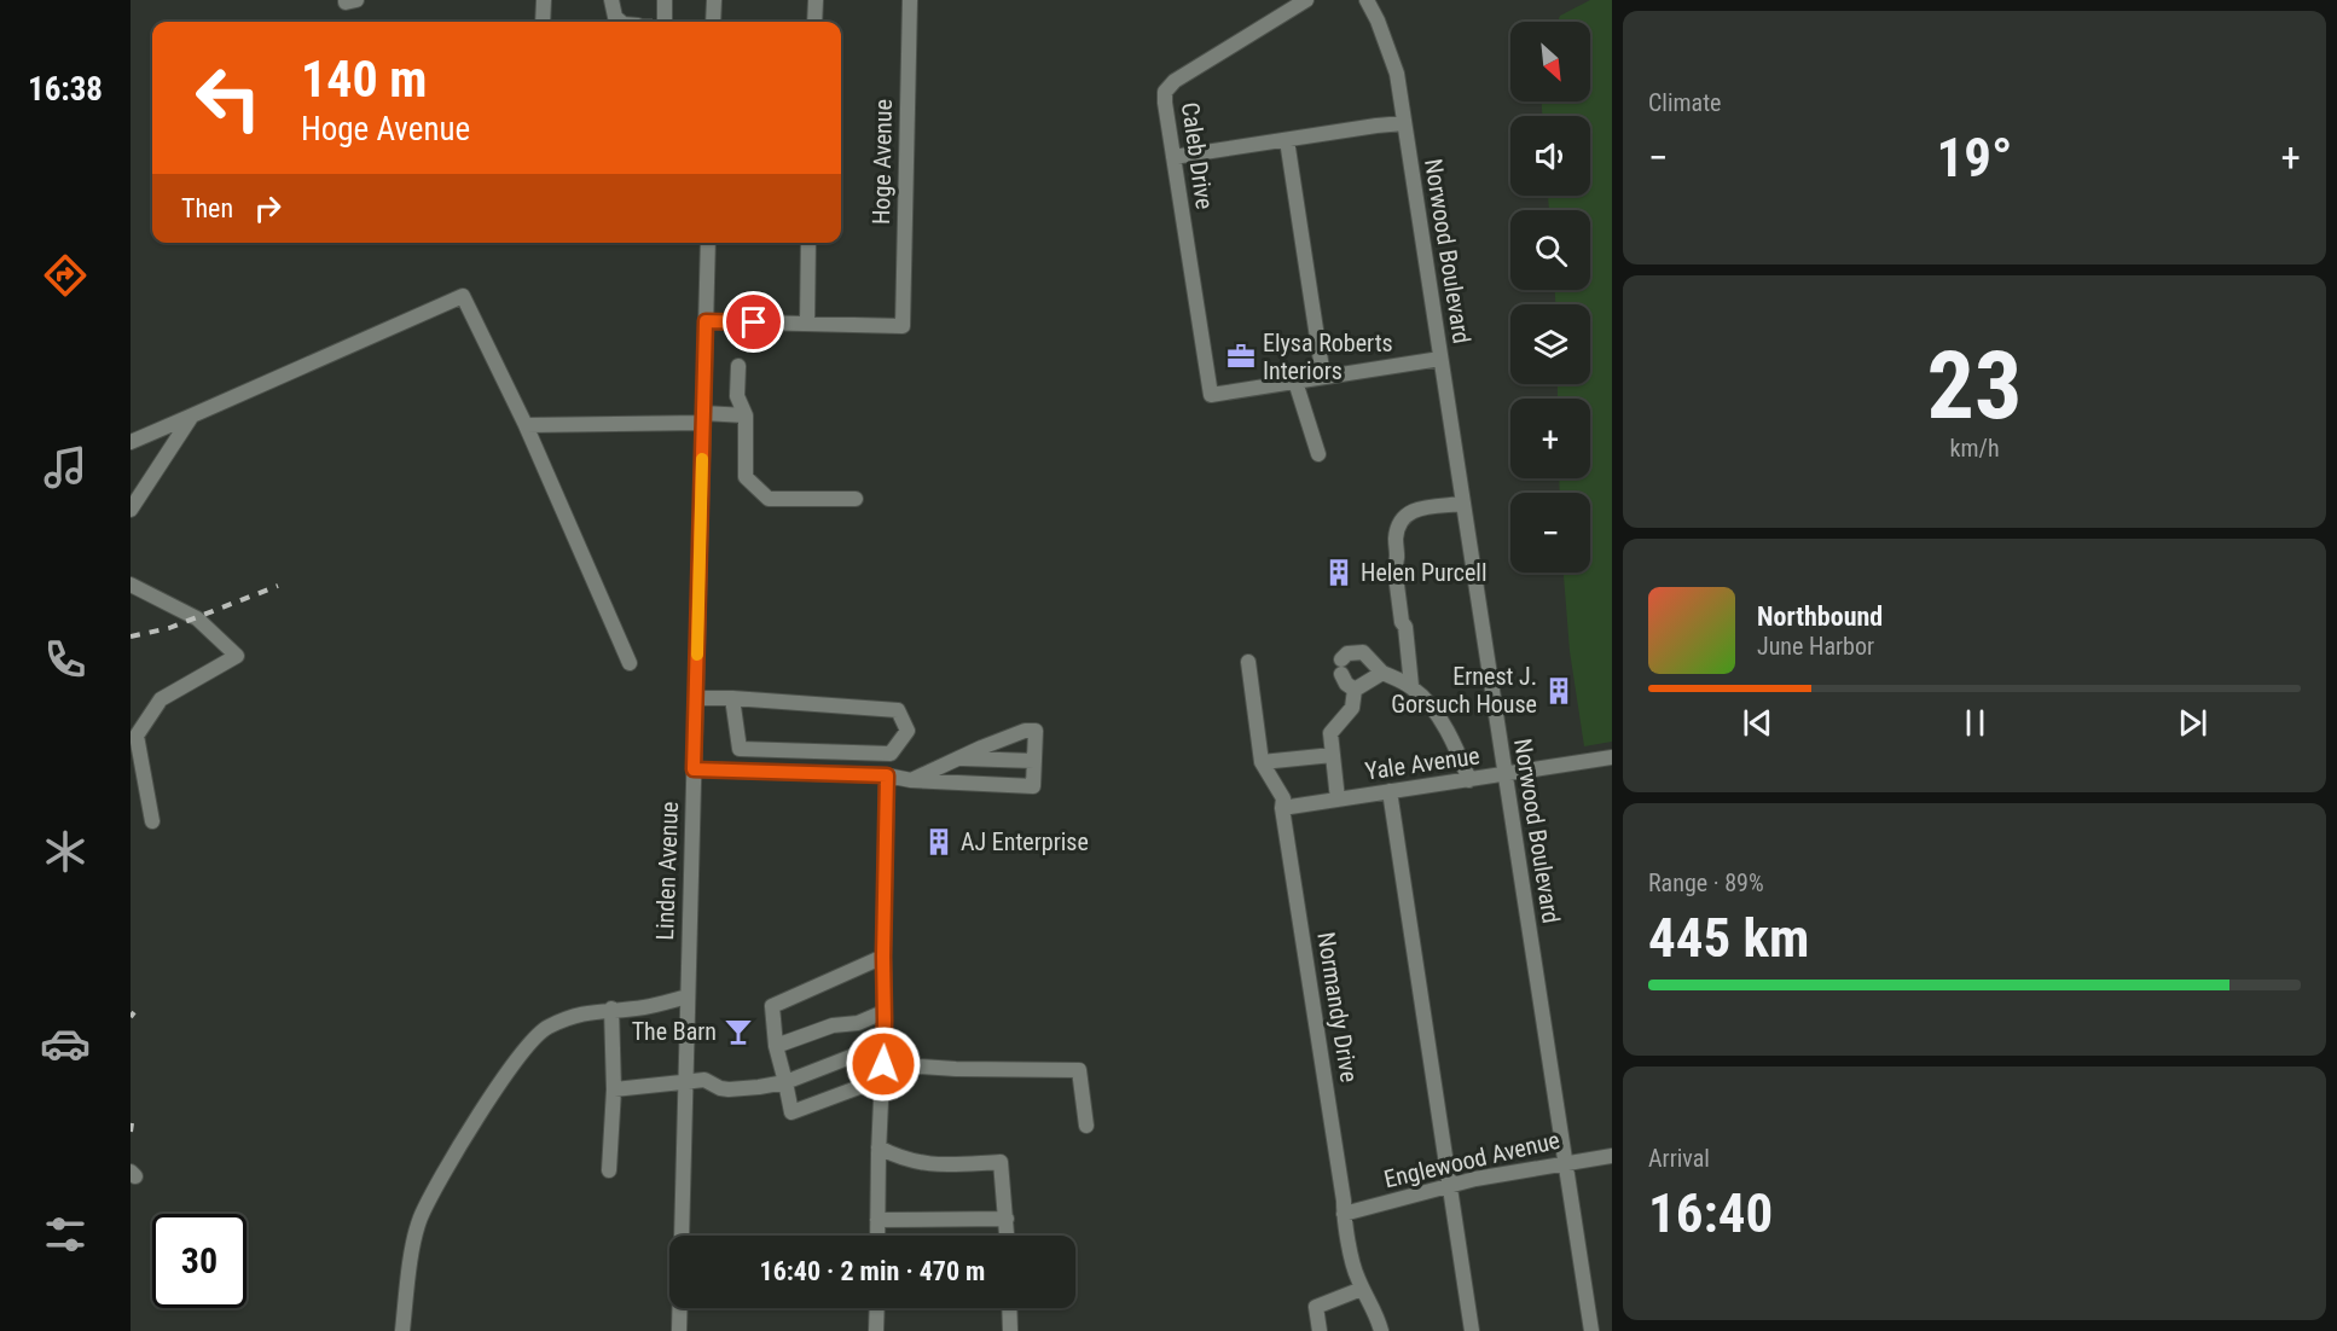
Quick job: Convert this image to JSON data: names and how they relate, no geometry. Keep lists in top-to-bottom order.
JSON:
{
  "streets": {
    "street": [
      "Caleb Drive",
      "Hoge Avenue",
      "Norwood Boulevard",
      "Yale Avenue",
      "Linden Avenue",
      "Normandy Drive",
      "Englewood Avenue"
    ]
  },
  "crossings": [
    ["Norwood Boulevard", "Yale Avenue"],
    ["Norwood Boulevard", "Englewood Avenue"],
    ["Yale Avenue", "Normandy Drive"],
    ["Normandy Drive", "Englewood Avenue"]
  ],
  "places": {
    "office": ["Elysa Roberts Interiors"],
    "building": ["Helen Purcell", "Ernest J. Gorsuch House", "AJ Enterprise"],
    "bar": ["The Barn"]
  },
  "north": "bottom right",
  "page": {
    "tabs": "16:38",
    "tile": [
      "Climate",
      ["23", "km/h"],
      ["Range · 89%", "445 km"],
      ["Arrival", "16:40"]
    ],
    "map_buttons": ["+", "−"],
    "turn": ["140 m", "Hoge Avenue"],
    "heat": ["−", "19°", "+"],
    "then": "Then",
    "song": ["Northbound", "June Harbor"],
    "limit": "30",
    "trip": "16:40 · 2 min · 470 m"
  }
}
